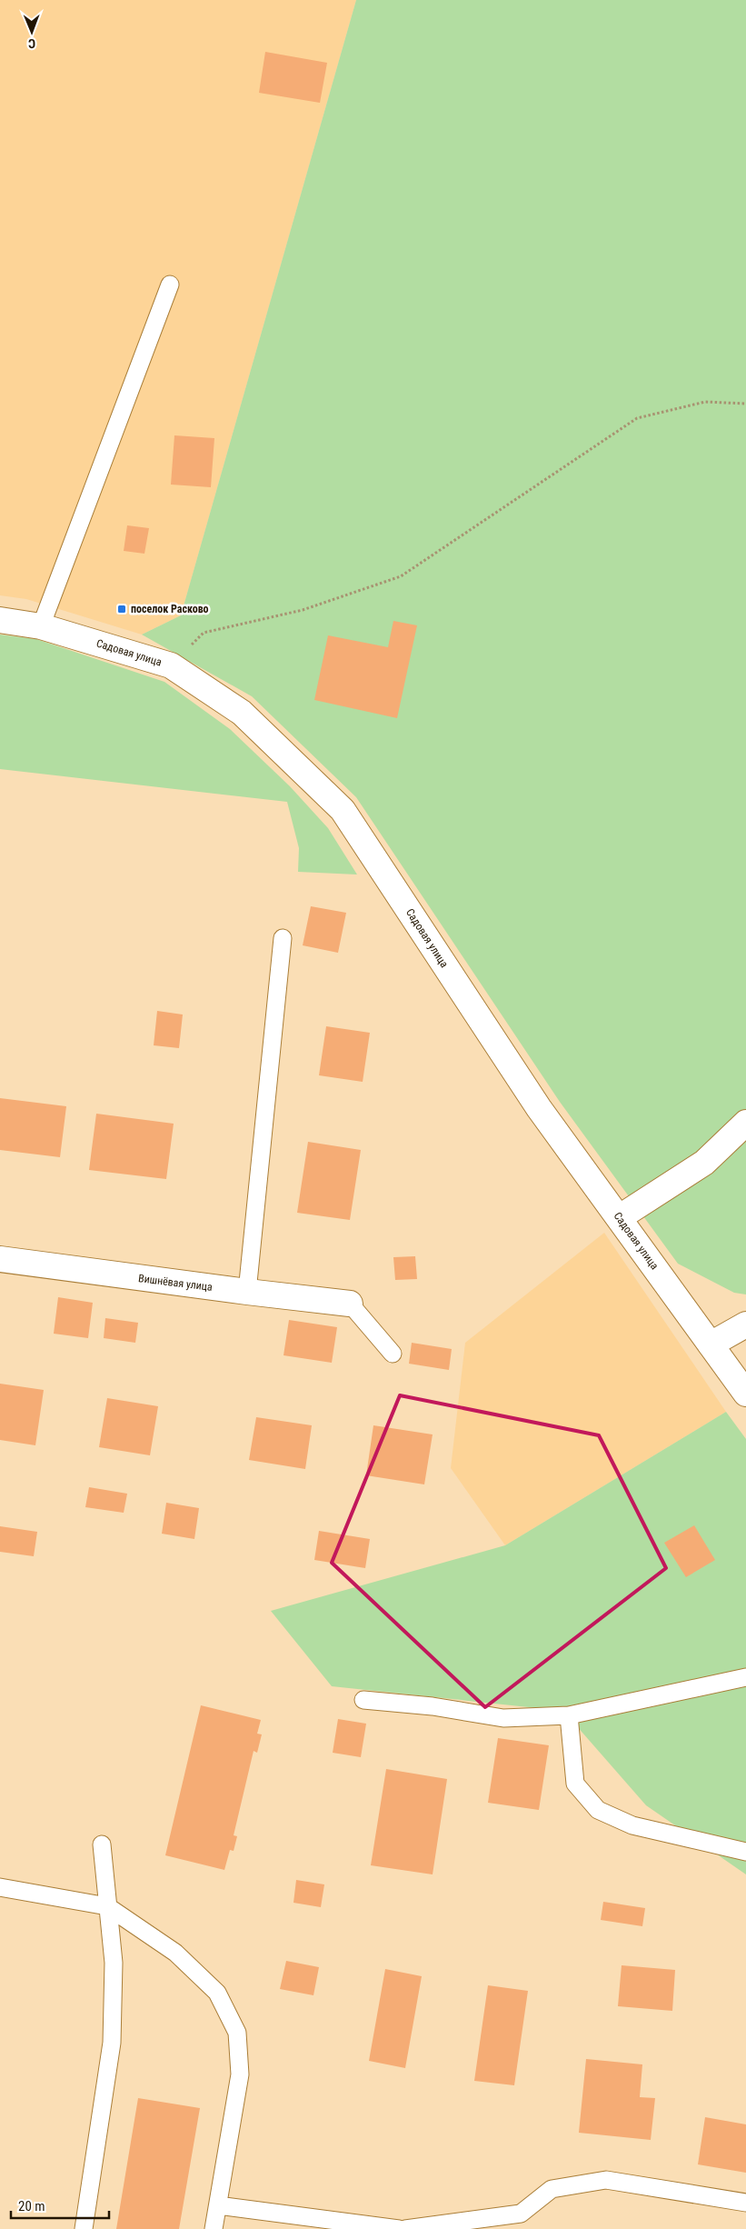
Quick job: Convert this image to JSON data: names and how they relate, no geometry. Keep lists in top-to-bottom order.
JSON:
{
  "streets": {
    "street": ["Садовая улица", "Вишнёвая улица"]
  },
  "places": {
    "transit": ["поселок Расково"]
  },
  "scale_bar": "20 m",
  "north": "bottom"
}
